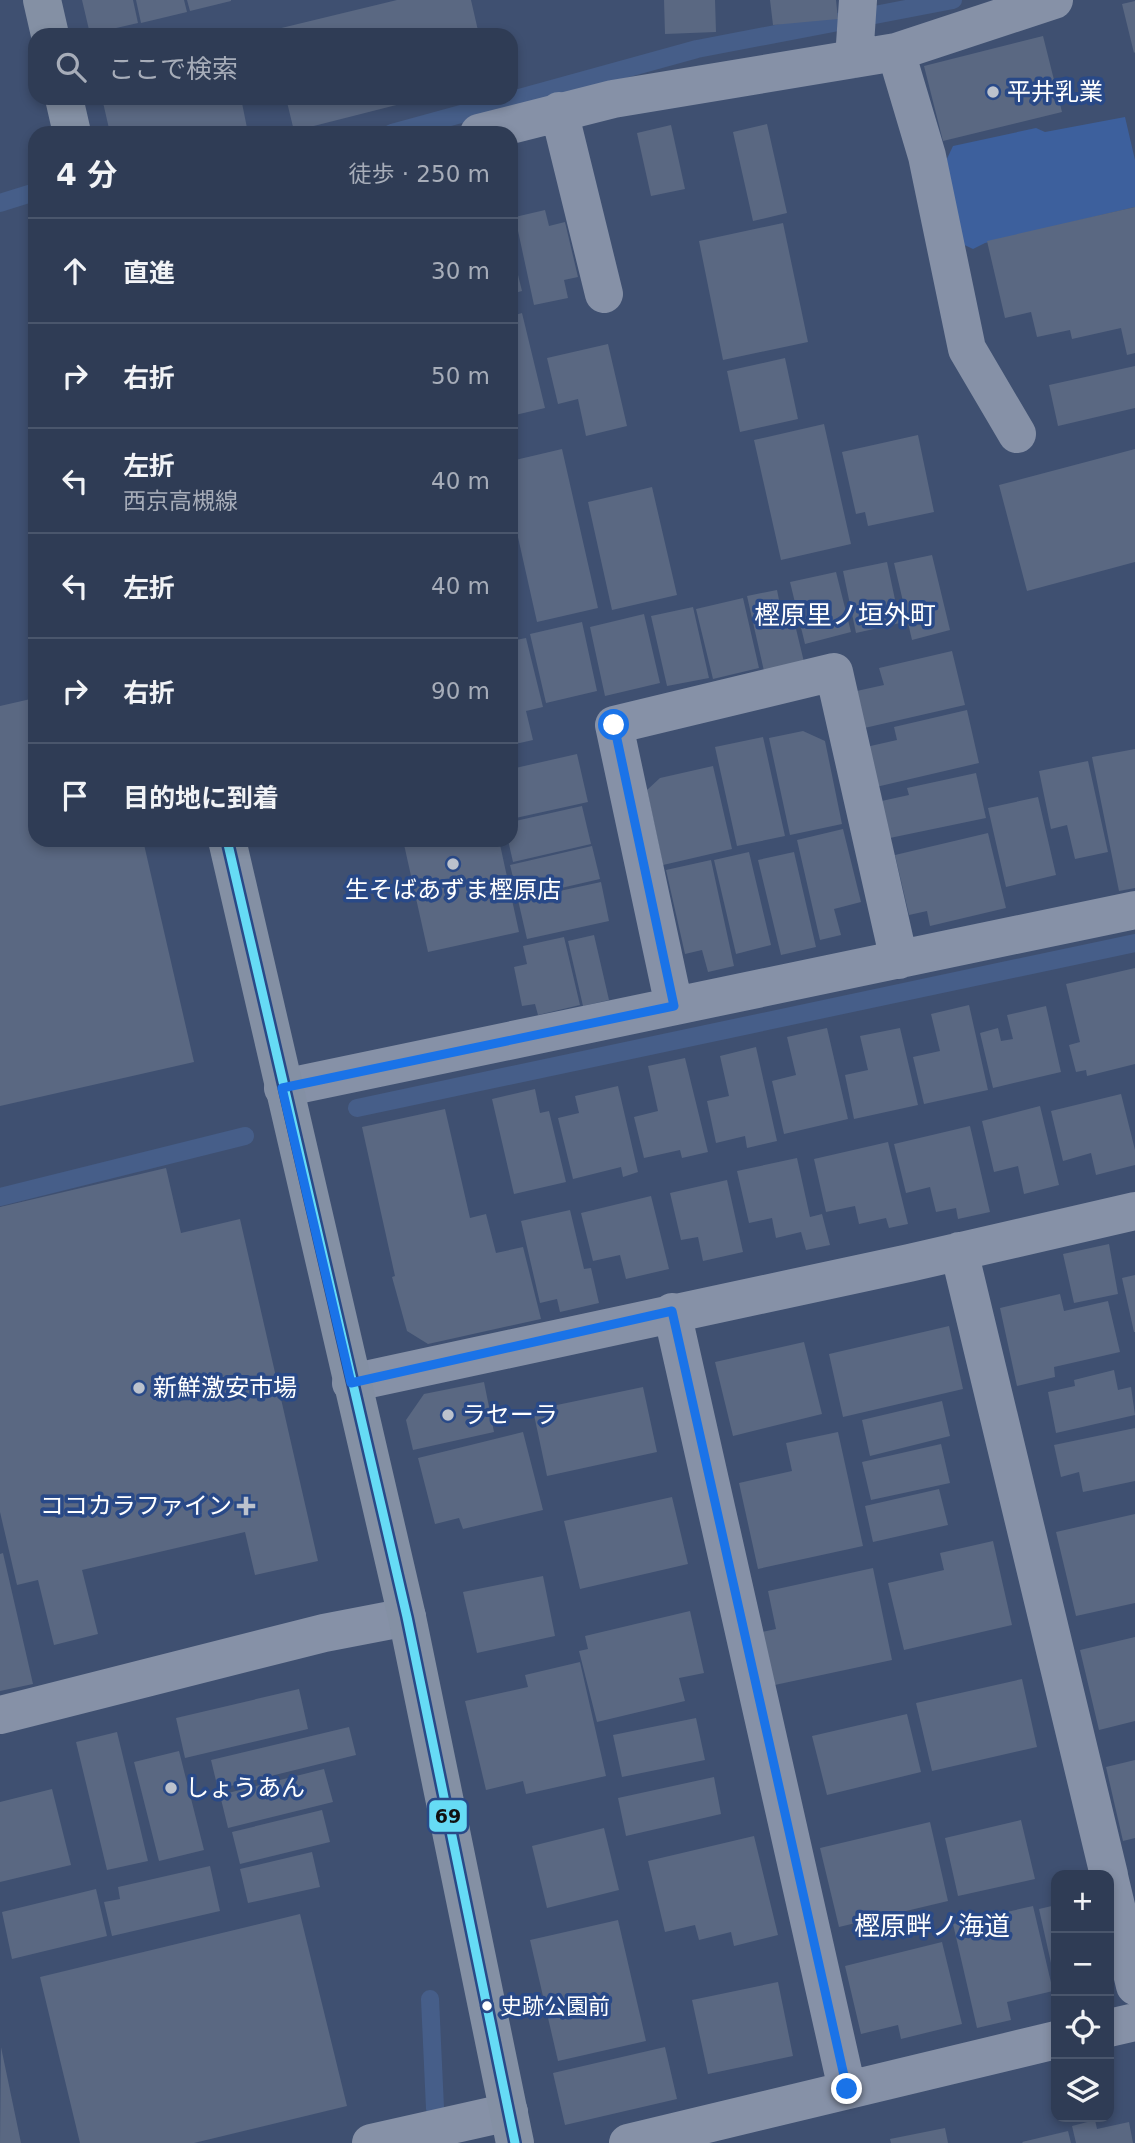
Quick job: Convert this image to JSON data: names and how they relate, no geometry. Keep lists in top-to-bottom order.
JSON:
{
  "districts": ["樫原里ノ垣外町", "樫原畔ノ海道"],
  "places": {
    "other": [
      "平井乳業",
      "生そばあずま樫原店",
      "新鮮激安市場",
      "ラセーラ",
      "しょうあん",
      "史跡公園前"
    ],
    "health": ["ココカラファイン"]
  },
  "lines": ["transit line 69"],
  "page": {
    "search": "ここで検索",
    "heading": ["4 分", "徒歩 · 250 m"],
    "list": [
      ["直進", "30 m"],
      ["右折", "50 m"],
      ["左折", "西京高槻線", "40 m"],
      ["左折", "40 m"],
      ["右折", "90 m"],
      "目的地に到着"
    ],
    "map_buttons": ["+", "−"]
  }
}
